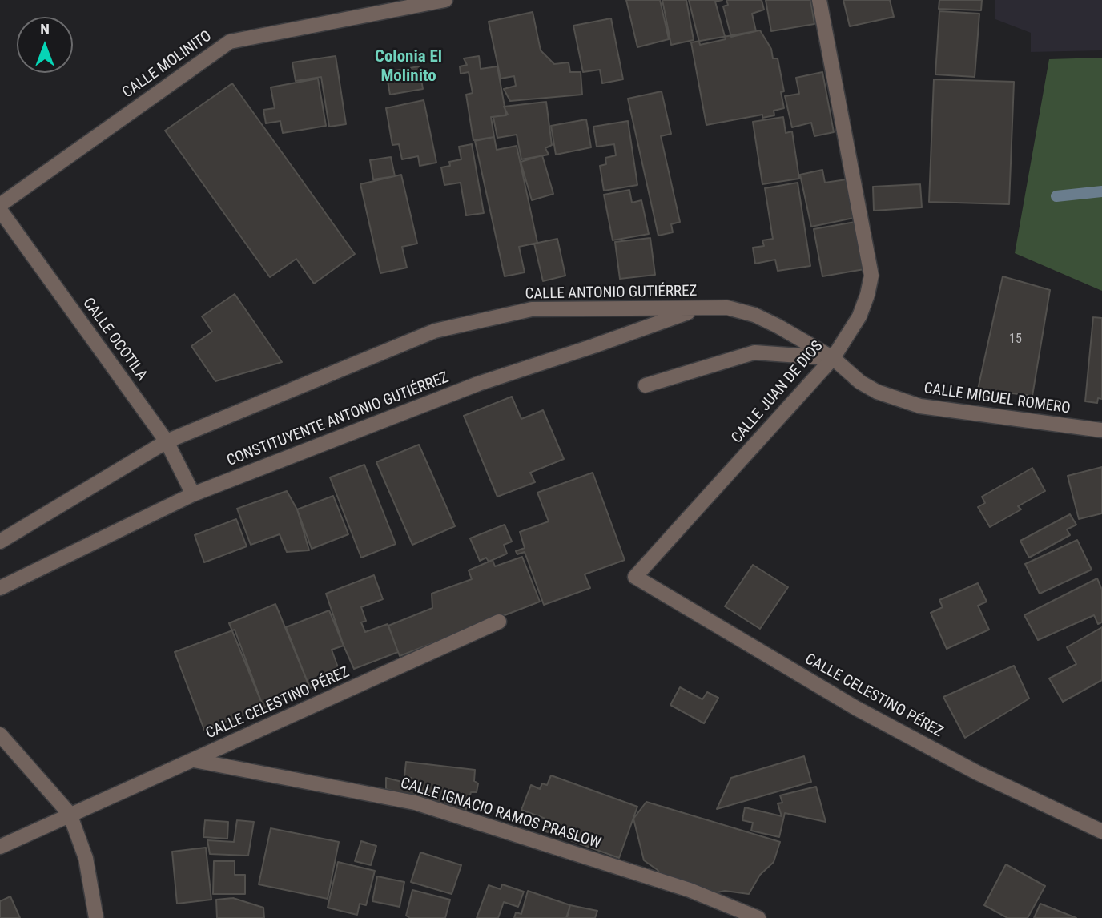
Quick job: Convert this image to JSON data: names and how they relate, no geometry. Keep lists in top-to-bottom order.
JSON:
{
  "streets": {
    "street": [
      "CALLE MOLINITO",
      "CALLE ANTONIO GUTIÉRREZ",
      "CALLE OCOTILA",
      "CALLE JUAN DE DIOS",
      "CALLE MIGUEL ROMERO",
      "CONSTITUYENTE ANTONIO GUTIÉRREZ",
      "CALLE CELESTINO PÉREZ",
      "CALLE IGNACIO RAMOS PRASLOW"
    ]
  },
  "crossings": [
    ["CALLE ANTONIO GUTIÉRREZ", "CALLE OCOTILA"],
    ["CALLE ANTONIO GUTIÉRREZ", "CALLE JUAN DE DIOS"],
    ["CALLE ANTONIO GUTIÉRREZ", "CALLE MIGUEL ROMERO"],
    ["CALLE ANTONIO GUTIÉRREZ", "CONSTITUYENTE ANTONIO GUTIÉRREZ"],
    ["CALLE OCOTILA", "CONSTITUYENTE ANTONIO GUTIÉRREZ"],
    ["CALLE JUAN DE DIOS", "CALLE MIGUEL ROMERO"],
    ["CALLE JUAN DE DIOS", "CALLE CELESTINO PÉREZ"],
    ["CALLE CELESTINO PÉREZ", "CALLE IGNACIO RAMOS PRASLOW"]
  ],
  "districts": ["Colonia El Molinito"],
  "house_numbers": ["15"],
  "north": "top"
}
